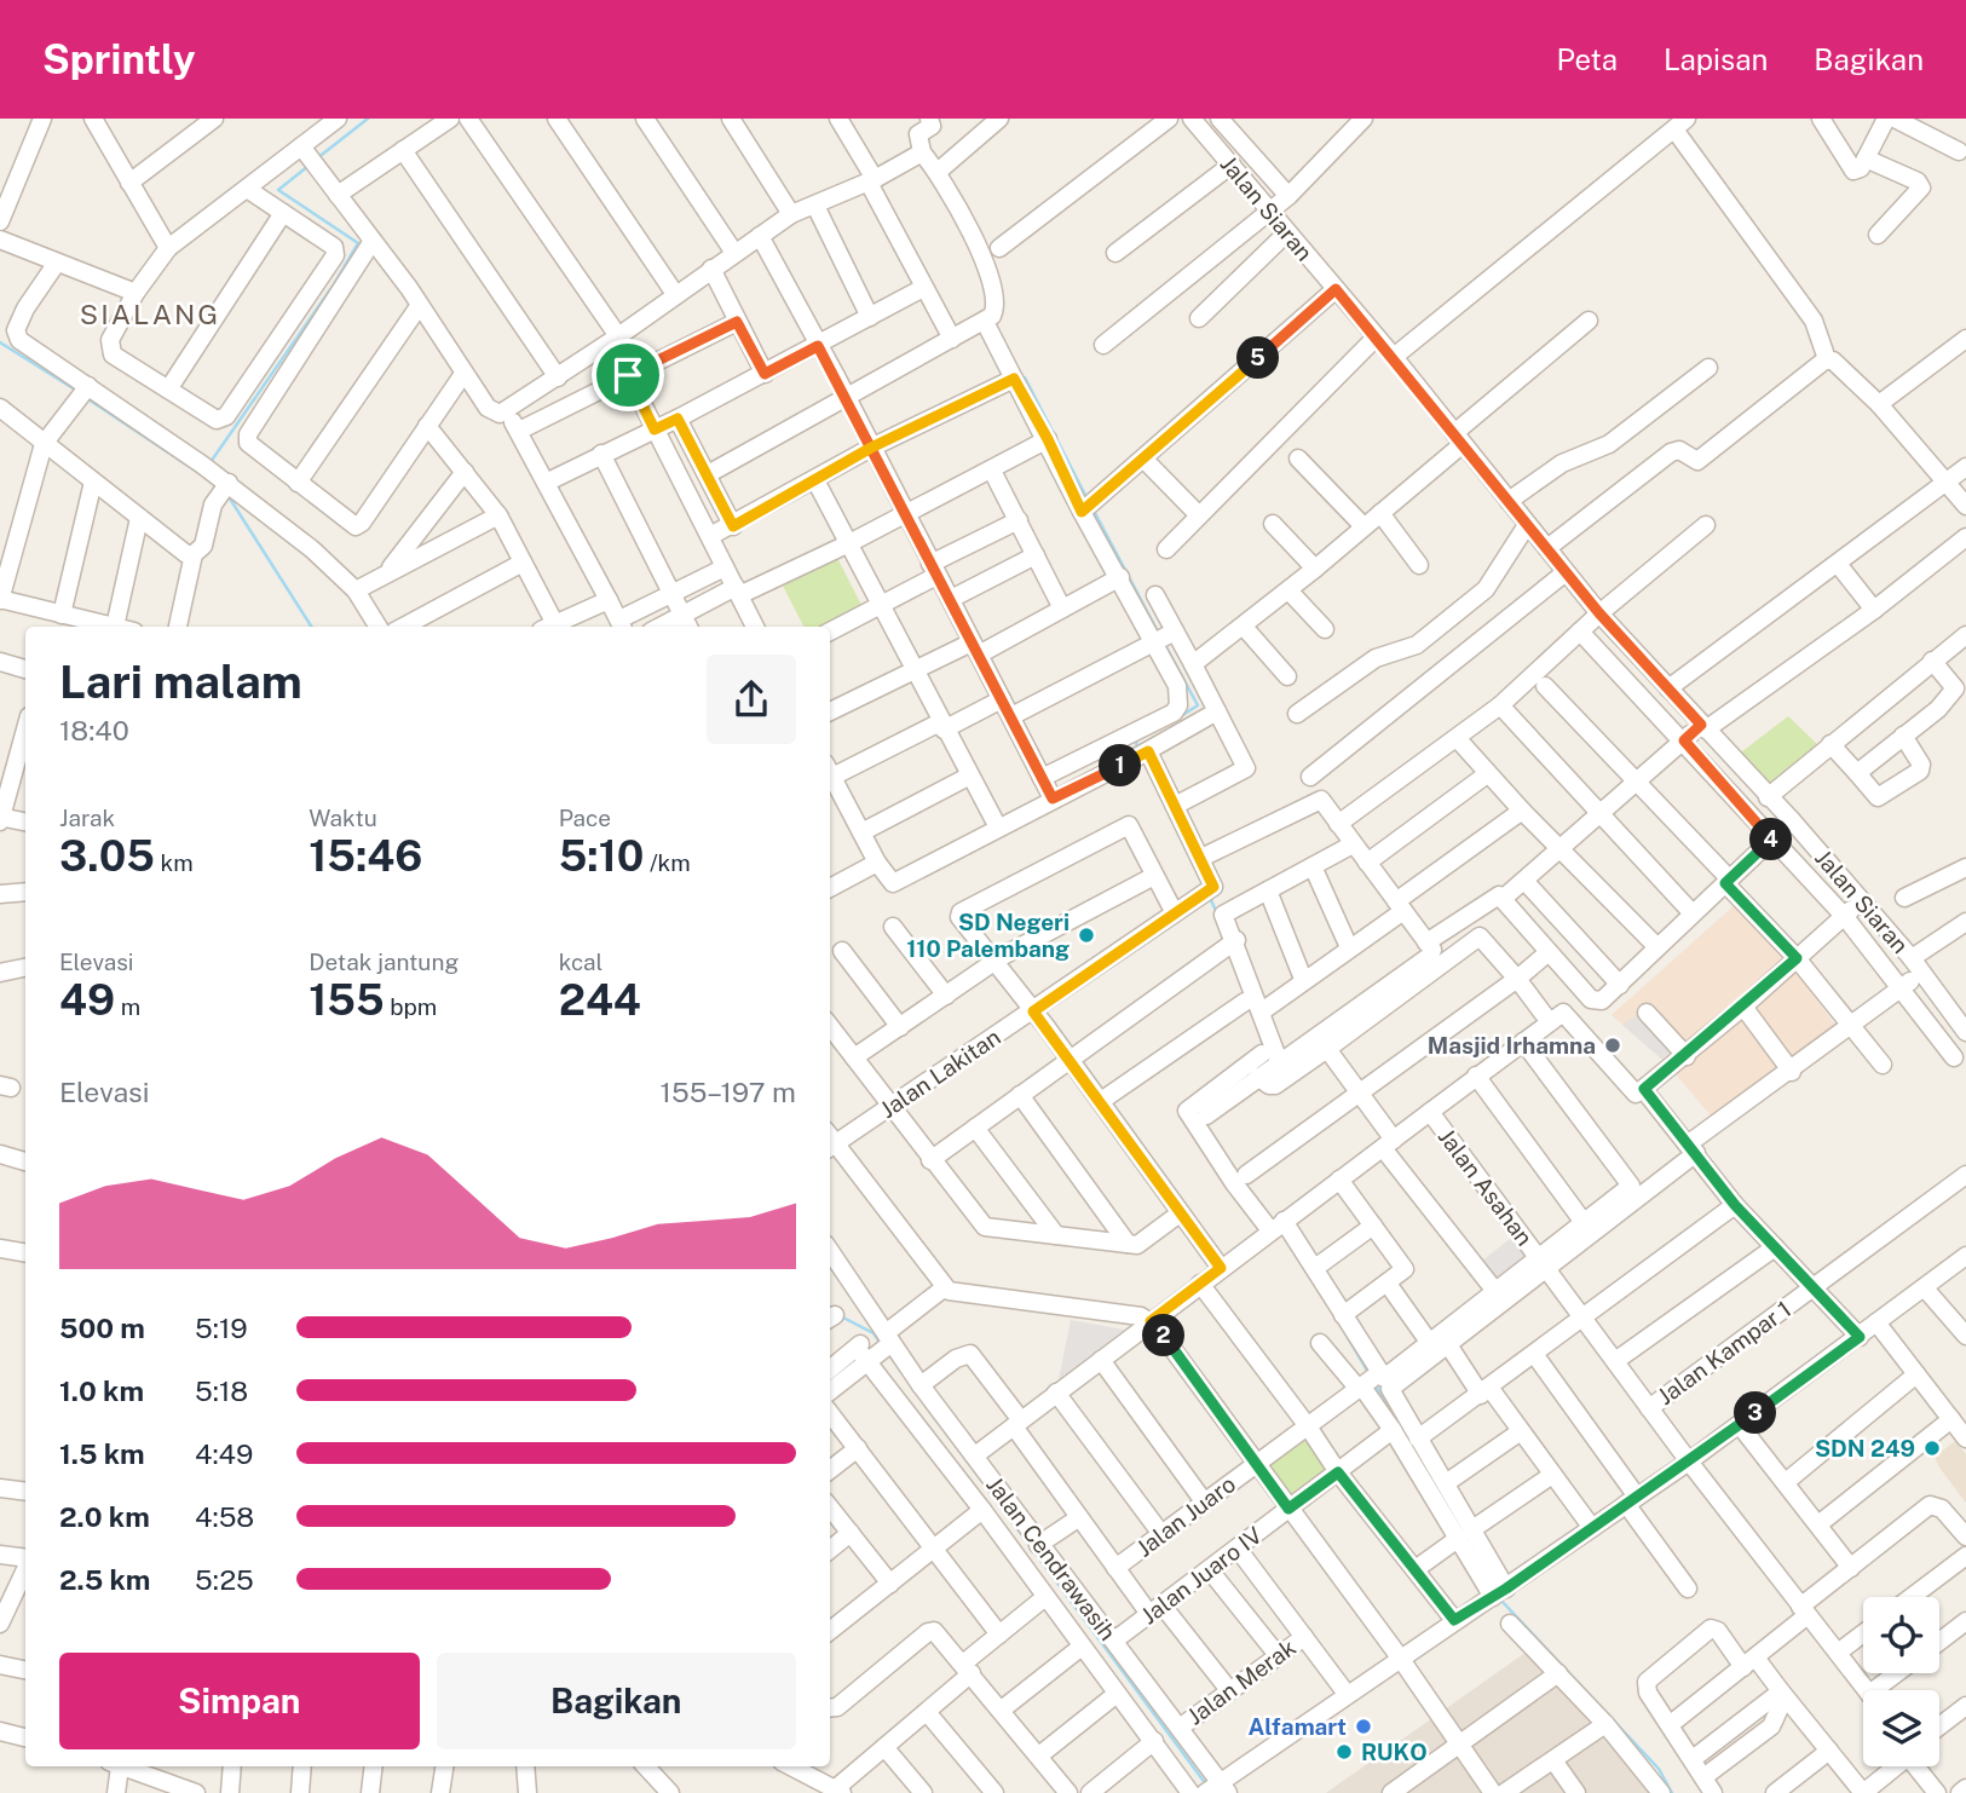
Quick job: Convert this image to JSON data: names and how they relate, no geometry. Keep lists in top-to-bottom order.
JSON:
{
  "streets": {
    "street": [
      "Jalan Siaran",
      "Jalan Lakitan",
      "Jalan Asahan",
      "Jalan Kampar 1",
      "Jalan Juaro",
      "Jalan Cendrawasih",
      "Jalan Juaro IV",
      "Jalan Merak"
    ]
  },
  "crossings": [
    ["Jalan Asahan", "Jalan Kampar 1"],
    ["Jalan Asahan", "Jalan Cendrawasih"],
    ["Jalan Cendrawasih", "Jalan Juaro IV"],
    ["Jalan Cendrawasih", "Jalan Merak"]
  ],
  "districts": ["SIALANG"],
  "places": [
    "SD Negeri 110 Palembang",
    "Masjid Irhamna",
    "SDN 249",
    "Alfamart",
    "RUKO"
  ],
  "page": {
    "header": "Sprintly",
    "nav": ["Peta", "Lapisan", "Bagikan"],
    "pins": [
      "5",
      "1",
      "4",
      "2",
      "3"
    ],
    "heading": ["Lari malam", "18:40"],
    "stats": [
      ["Jarak", "3.05 km"],
      ["Waktu", "15:46"],
      ["Pace", "5:10 /km"],
      ["Elevasi", "49 m"],
      ["Detak jantung", "155 bpm"],
      ["kcal", "244"]
    ],
    "chart": ["Elevasi", "155–197 m"],
    "list": [
      {
        "name": "500 m",
        "note": "5:19"
      },
      {
        "name": "1.0 km",
        "note": "5:18"
      },
      {
        "name": "1.5 km",
        "note": "4:49"
      },
      {
        "name": "2.0 km",
        "note": "4:58"
      },
      {
        "name": "2.5 km",
        "note": "5:25"
      }
    ],
    "buttons": ["Simpan", "Bagikan"]
  }
}
